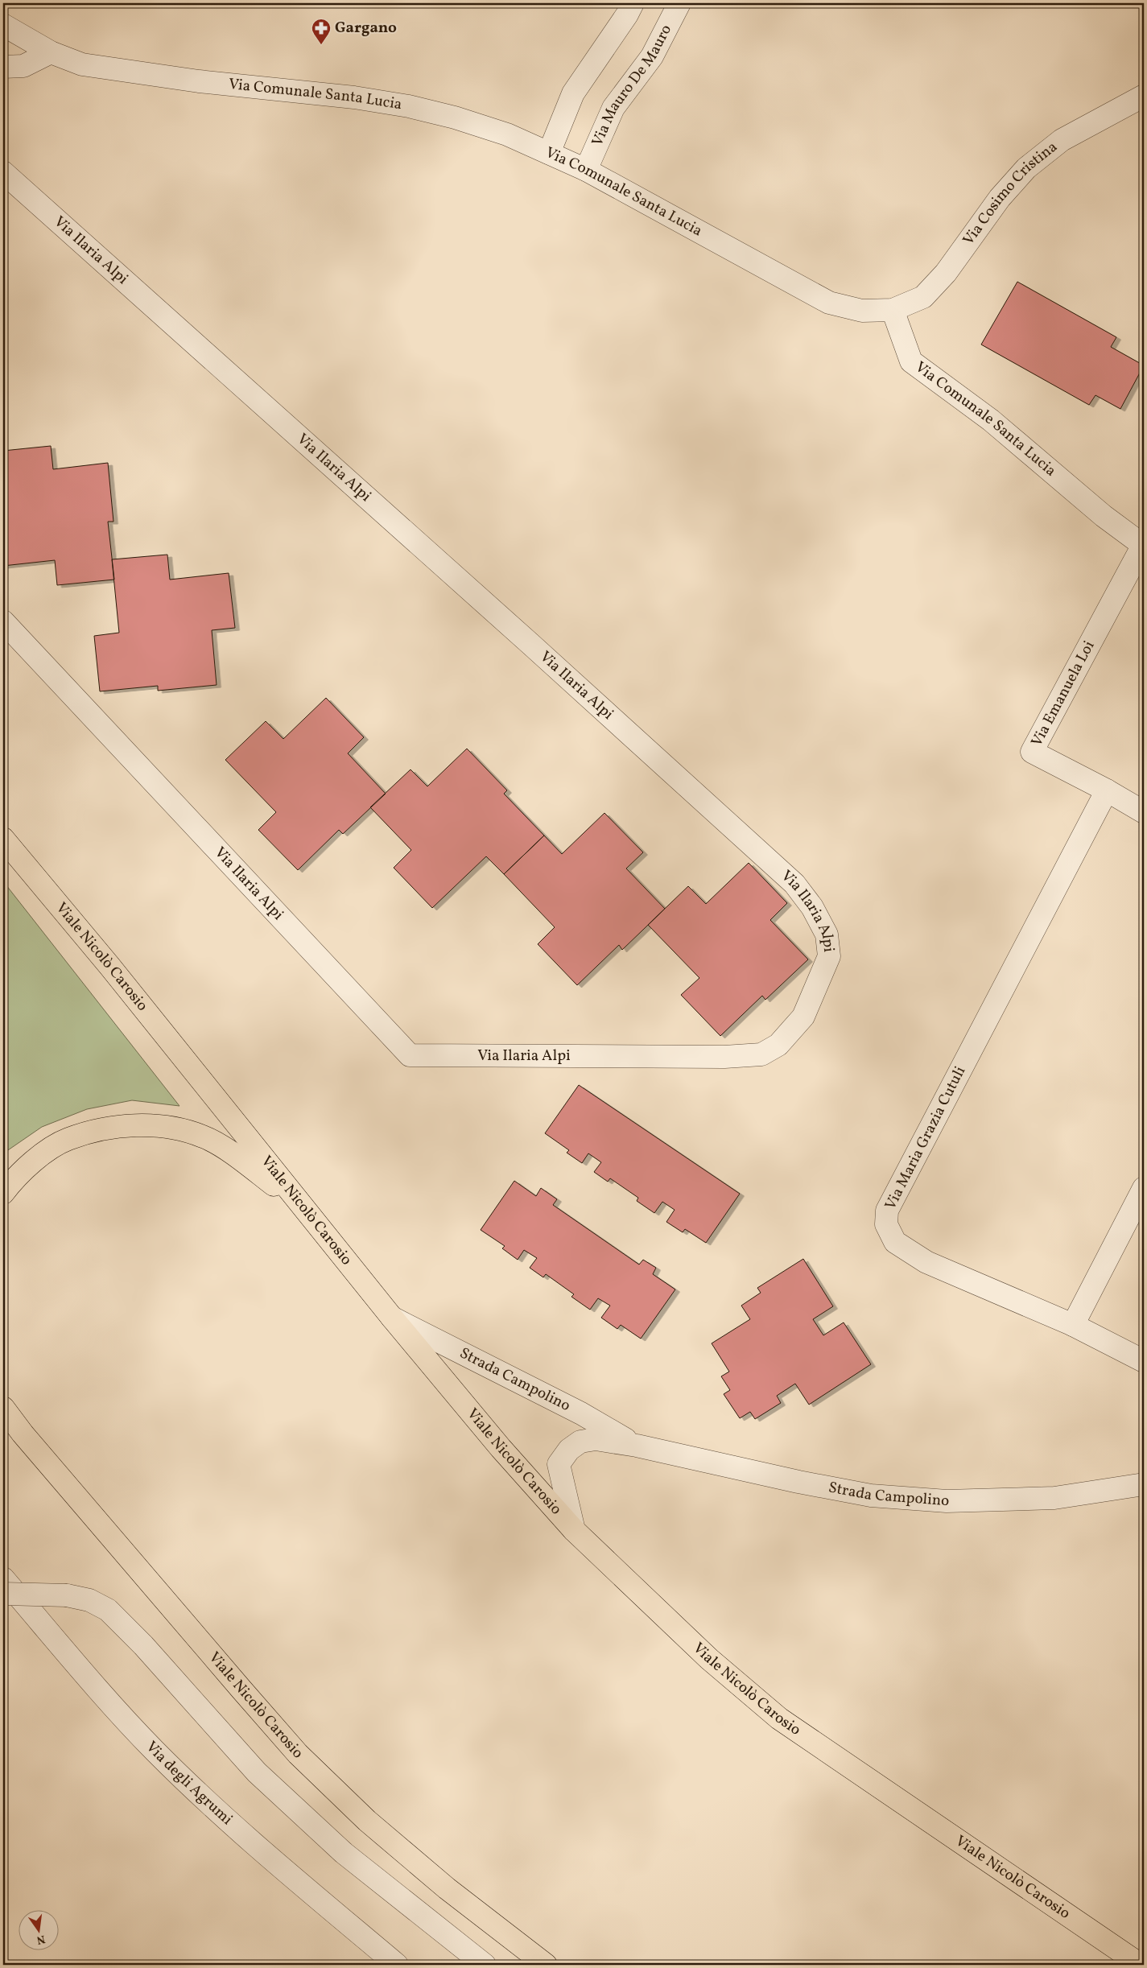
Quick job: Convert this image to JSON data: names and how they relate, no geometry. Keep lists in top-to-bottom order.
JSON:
{
  "streets": {
    "main road": ["Viale Nicolò Carosio"],
    "street": [
      "Via Mauro De Mauro",
      "Via Comunale Santa Lucia",
      "Via Cosimo Cristina",
      "Via Ilaria Alpi",
      "Via Emanuela Loi",
      "Via Maria Grazia Cutuli",
      "Strada Campolino",
      "Via degli Agrumi"
    ]
  },
  "crossings": [
    ["Via Mauro De Mauro", "Via Comunale Santa Lucia"],
    ["Via Comunale Santa Lucia", "Via Cosimo Cristina"],
    ["Via Comunale Santa Lucia", "Via Emanuela Loi"],
    ["Via Emanuela Loi", "Via Maria Grazia Cutuli"],
    ["Viale Nicolò Carosio", "Strada Campolino"]
  ],
  "places": {
    "pharmacy": ["Gargano"]
  },
  "north": "bottom"
}
